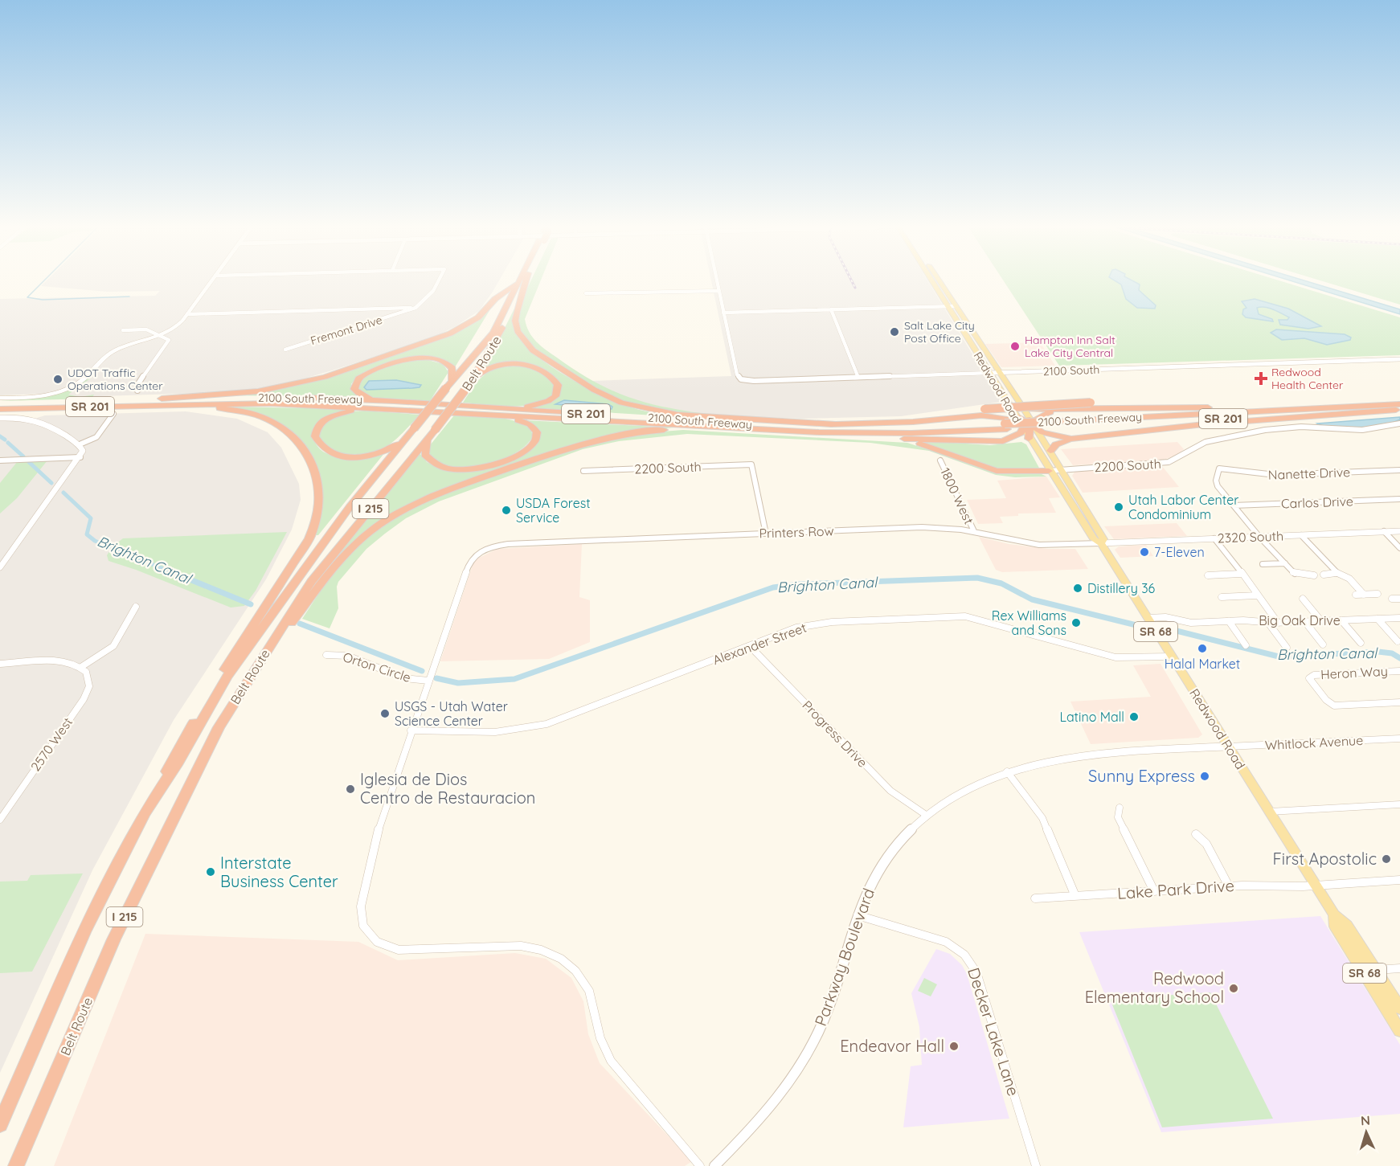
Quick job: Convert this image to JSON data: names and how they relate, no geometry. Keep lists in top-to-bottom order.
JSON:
{
  "streets": {
    "highway": [
      "Belt Route",
      "2100 South Freeway",
      "SR 201",
      "I 215"
    ],
    "main road": ["Redwood Road", "SR 68"],
    "street": [
      "Fremont Drive",
      "2100 South",
      "2200 South",
      "Nanette Drive",
      "1800 West",
      "Carlos Drive",
      "Printers Row",
      "2320 South",
      "Big Oak Drive",
      "Alexander Street",
      "Orton Circle",
      "Heron Way",
      "Progress Drive",
      "Whitlock Avenue",
      "2570 West",
      "Lake Park Drive",
      "Parkway Boulevard",
      "Decker Lake Lane"
    ]
  },
  "crossings": [
    ["2100 South", "Redwood Road"],
    ["Redwood Road", "2200 South"],
    ["Redwood Road", "Printers Row"],
    ["Redwood Road", "2320 South"],
    ["Redwood Road", "Big Oak Drive"],
    ["Redwood Road", "Alexander Street"],
    ["Redwood Road", "Whitlock Avenue"],
    ["Redwood Road", "Lake Park Drive"],
    ["Redwood Road", "Parkway Boulevard"],
    ["2200 South", "Printers Row"],
    ["Nanette Drive", "Carlos Drive"],
    ["1800 West", "Printers Row"],
    ["Printers Row", "2320 South"],
    ["Printers Row", "Orton Circle"],
    ["Alexander Street", "Progress Drive"],
    ["Progress Drive", "Parkway Boulevard"],
    ["Whitlock Avenue", "Parkway Boulevard"],
    ["Parkway Boulevard", "Decker Lake Lane"]
  ],
  "water": ["Brighton Canal"],
  "places": {
    "other": [
      "Salt Lake City Post Office",
      "Hampton Inn Salt Lake City Central",
      "UDOT Traffic Operations Center",
      "Utah Labor Center Condominium",
      "USDA Forest Service",
      "7-Eleven",
      "Distillery 36",
      "Rex Williams and Sons",
      "Halal Market",
      "USGS - Utah Water Science Center",
      "Latino Mall",
      "Sunny Express",
      "Iglesia de Dios Centro de Restauracion",
      "First Apostolic",
      "Interstate Business Center",
      "Redwood Elementary School",
      "Endeavor Hall"
    ],
    "health": ["Redwood Health Center"]
  },
  "north": "top"
}
